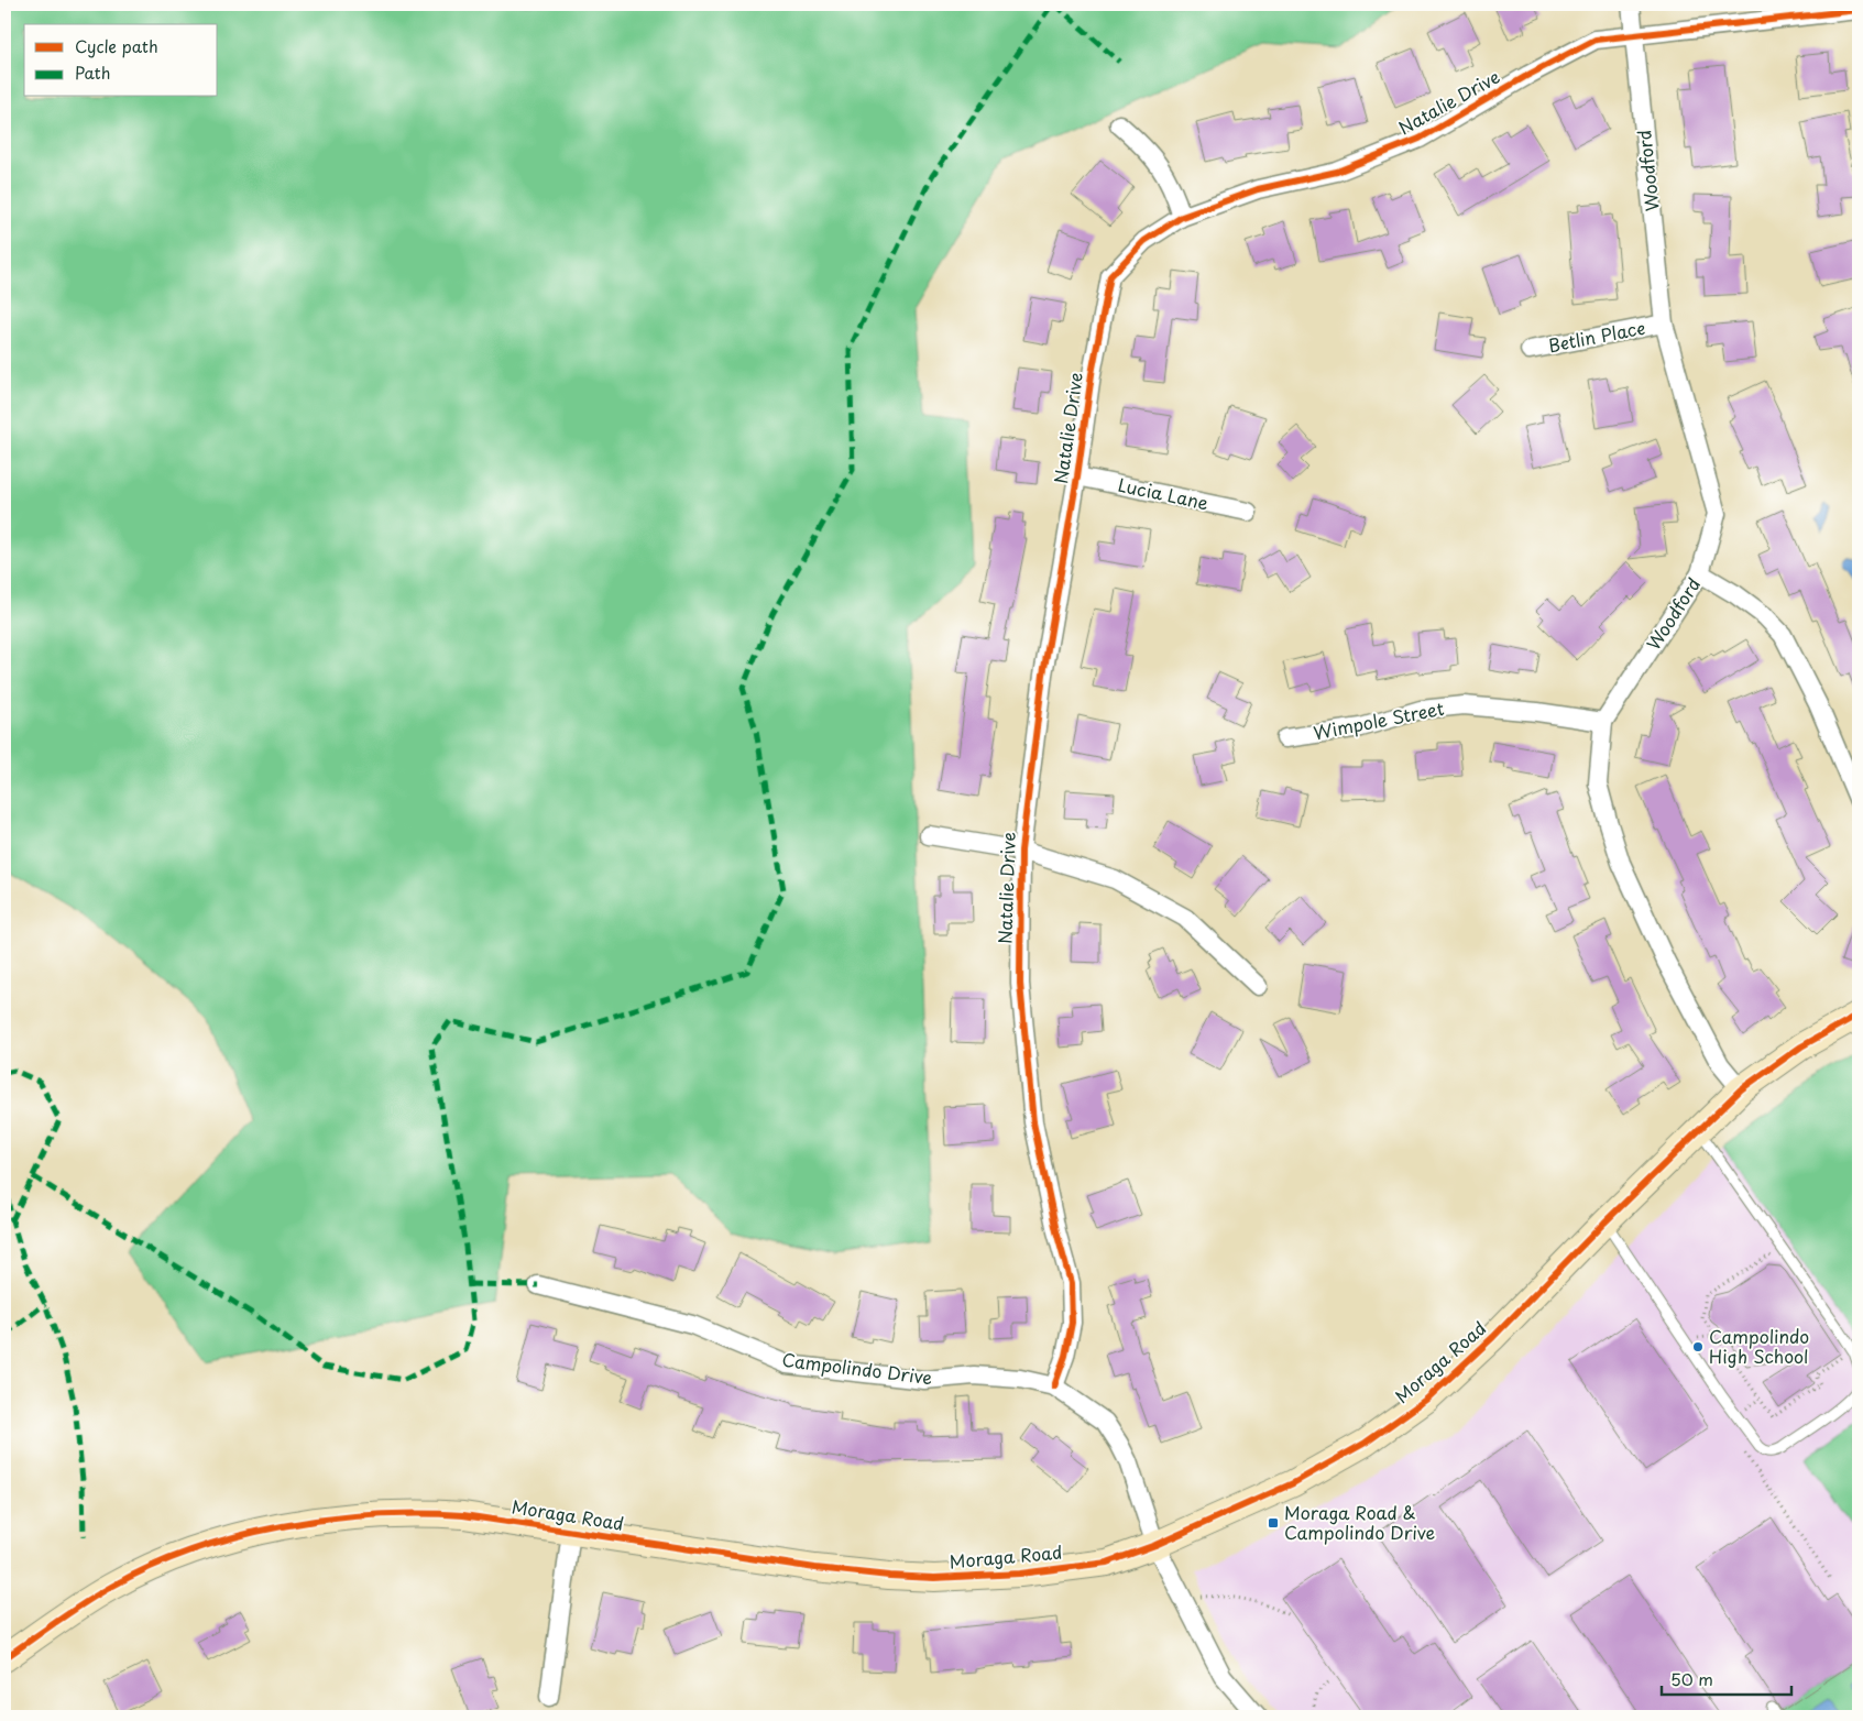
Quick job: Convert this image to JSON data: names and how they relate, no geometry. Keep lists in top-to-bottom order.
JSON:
{
  "streets": {
    "main road": ["Moraga Road"],
    "street": [
      "Natalie Drive",
      "Woodford",
      "Betlin Place",
      "Lucia Lane",
      "Wimpole Street",
      "Campolindo Drive"
    ]
  },
  "crossings": [
    ["Natalie Drive", "Woodford"],
    ["Natalie Drive", "Lucia Lane"],
    ["Natalie Drive", "Campolindo Drive"],
    ["Woodford", "Betlin Place"],
    ["Woodford", "Wimpole Street"],
    ["Woodford", "Moraga Road"],
    ["Moraga Road", "Campolindo Drive"]
  ],
  "places": {
    "other": ["Campolindo High School"],
    "transit": ["Moraga Road & Campolindo Drive"]
  },
  "legend": ["Cycle path", "Path"],
  "scale_bar": "50 m"
}
